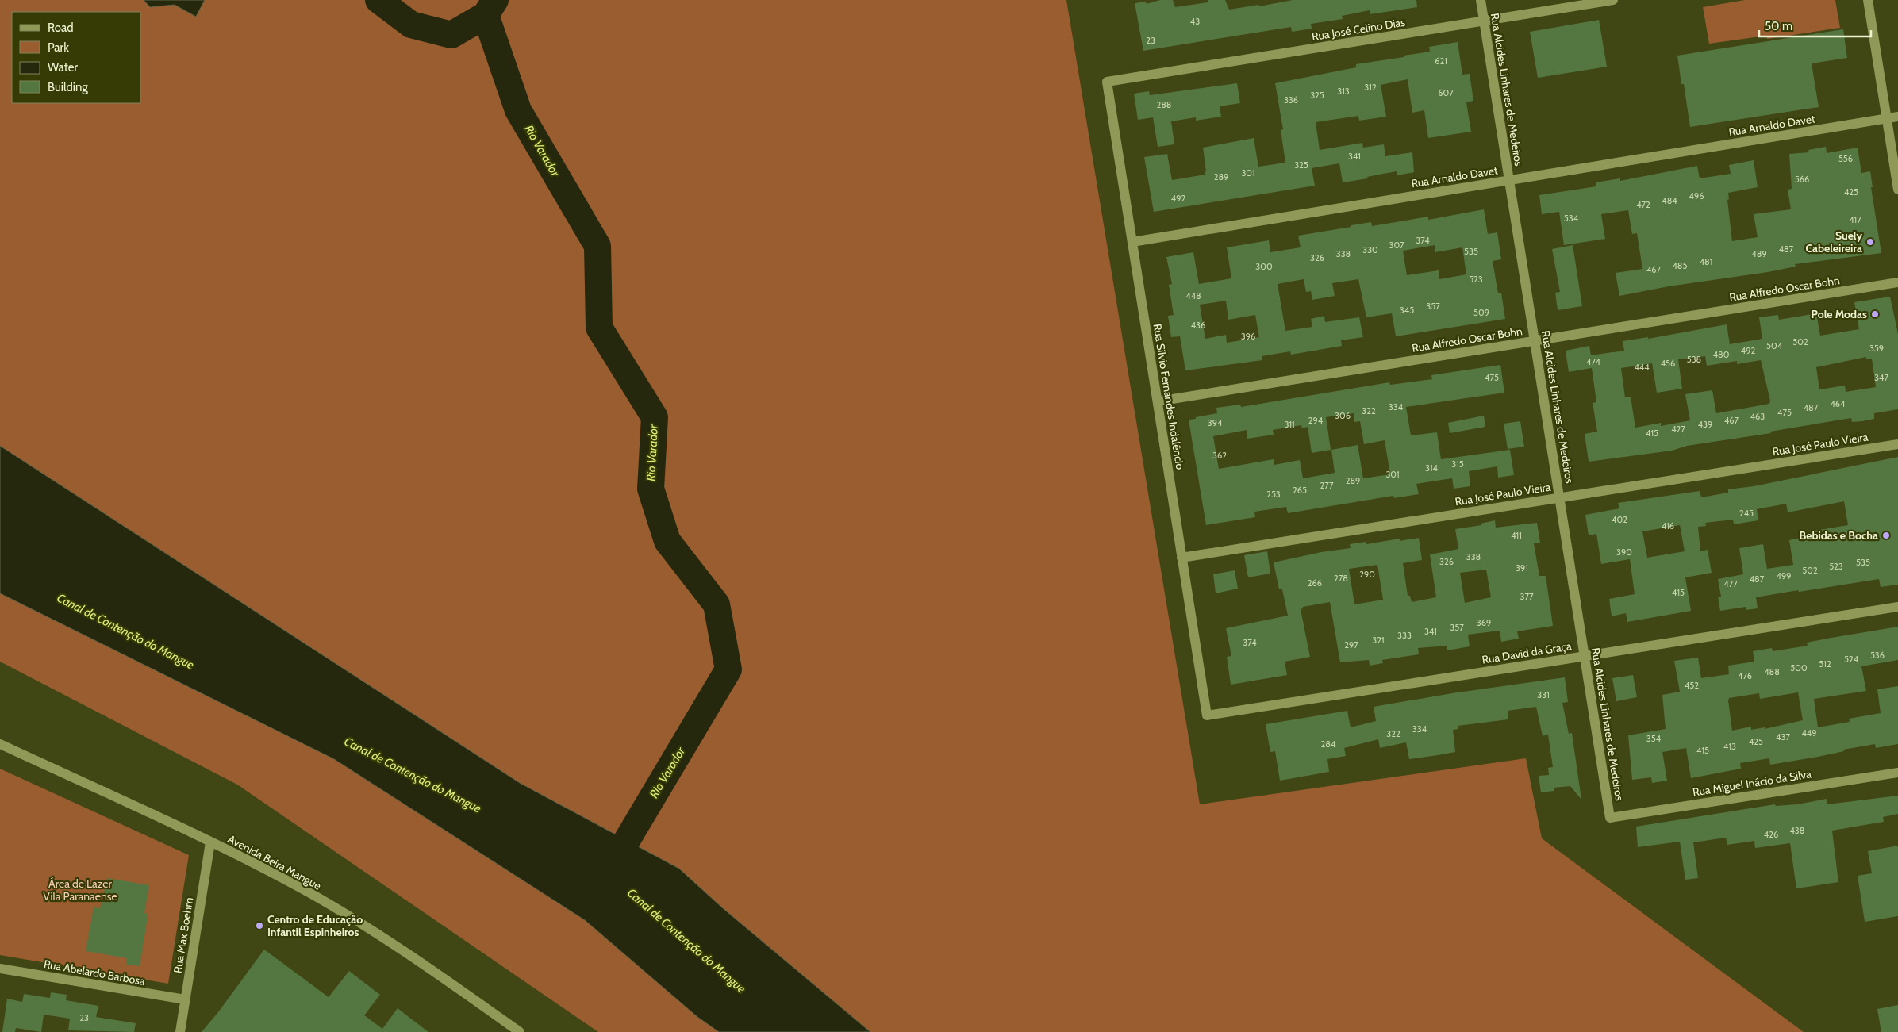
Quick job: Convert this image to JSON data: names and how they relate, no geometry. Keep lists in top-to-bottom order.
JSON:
{
  "streets": {
    "street": [
      "Rua José Celino Dias",
      "Rua Alcides Linhares de Medeiros",
      "Rua Arnaldo Davet",
      "Rua Alfredo Oscar Bohn",
      "Rua Sílvio Fernandes Indalêncio",
      "Rua José Paulo Vieira",
      "Rua David da Graça",
      "Rua Miguel Inácio da Silva",
      "Avenida Beira Mangue",
      "Rua Max Boehm",
      "Rua Abelardo Barbosa"
    ]
  },
  "crossings": [
    ["Rua José Celino Dias", "Rua Alcides Linhares de Medeiros"],
    ["Rua José Celino Dias", "Rua Sílvio Fernandes Indalêncio"],
    ["Rua Alcides Linhares de Medeiros", "Rua Arnaldo Davet"],
    ["Rua Alcides Linhares de Medeiros", "Rua Alfredo Oscar Bohn"],
    ["Rua Alcides Linhares de Medeiros", "Rua José Paulo Vieira"],
    ["Rua Alcides Linhares de Medeiros", "Rua David da Graça"],
    ["Rua Alcides Linhares de Medeiros", "Rua Miguel Inácio da Silva"],
    ["Rua Arnaldo Davet", "Rua Sílvio Fernandes Indalêncio"],
    ["Rua Alfredo Oscar Bohn", "Rua Sílvio Fernandes Indalêncio"],
    ["Rua Sílvio Fernandes Indalêncio", "Rua José Paulo Vieira"],
    ["Rua Sílvio Fernandes Indalêncio", "Rua David da Graça"],
    ["Avenida Beira Mangue", "Rua Max Boehm"],
    ["Rua Max Boehm", "Rua Abelardo Barbosa"]
  ],
  "water": ["Rio Varador", "Canal de Contenção do Mangue"],
  "parks": ["Área de Lazer Vila Paranaense"],
  "places": [
    "Suely Cabeleireira",
    "Pole Modas",
    "Bebidas e Bocha",
    "Centro de Educação Infantil Espinheiros"
  ],
  "house_numbers": [
    "43",
    "23",
    "621",
    "312",
    "313",
    "607",
    "325",
    "336",
    "288",
    "341",
    "556",
    "325",
    "301",
    "289",
    "566",
    "425",
    "496",
    "492",
    "484",
    "472",
    "534",
    "417",
    "374",
    "307",
    "487",
    "330",
    "535",
    "338",
    "489",
    "326",
    "481",
    "485",
    "300",
    "467",
    "523",
    "448",
    "357",
    "345",
    "509",
    "436",
    "396",
    "502",
    "504",
    "359",
    "492",
    "480",
    "538",
    "474",
    "456",
    "444",
    "475",
    "347",
    "464",
    "334",
    "487",
    "322",
    "475",
    "306",
    "463",
    "294",
    "467",
    "394",
    "311",
    "439",
    "427",
    "415",
    "362",
    "315",
    "314",
    "301",
    "289",
    "277",
    "265",
    "253",
    "245",
    "402",
    "416",
    "411",
    "390",
    "338",
    "326",
    "535",
    "523",
    "391",
    "502",
    "290",
    "499",
    "278",
    "487",
    "266",
    "477",
    "415",
    "377",
    "369",
    "357",
    "341",
    "333",
    "321",
    "374",
    "297",
    "536",
    "524",
    "512",
    "500",
    "488",
    "476",
    "452",
    "331",
    "334",
    "449",
    "322",
    "437",
    "354",
    "425",
    "284",
    "413",
    "415",
    "438",
    "426",
    "23"
  ],
  "legend": [
    "Road",
    "Park",
    "Water",
    "Building"
  ],
  "scale_bar": "50 m"
}
